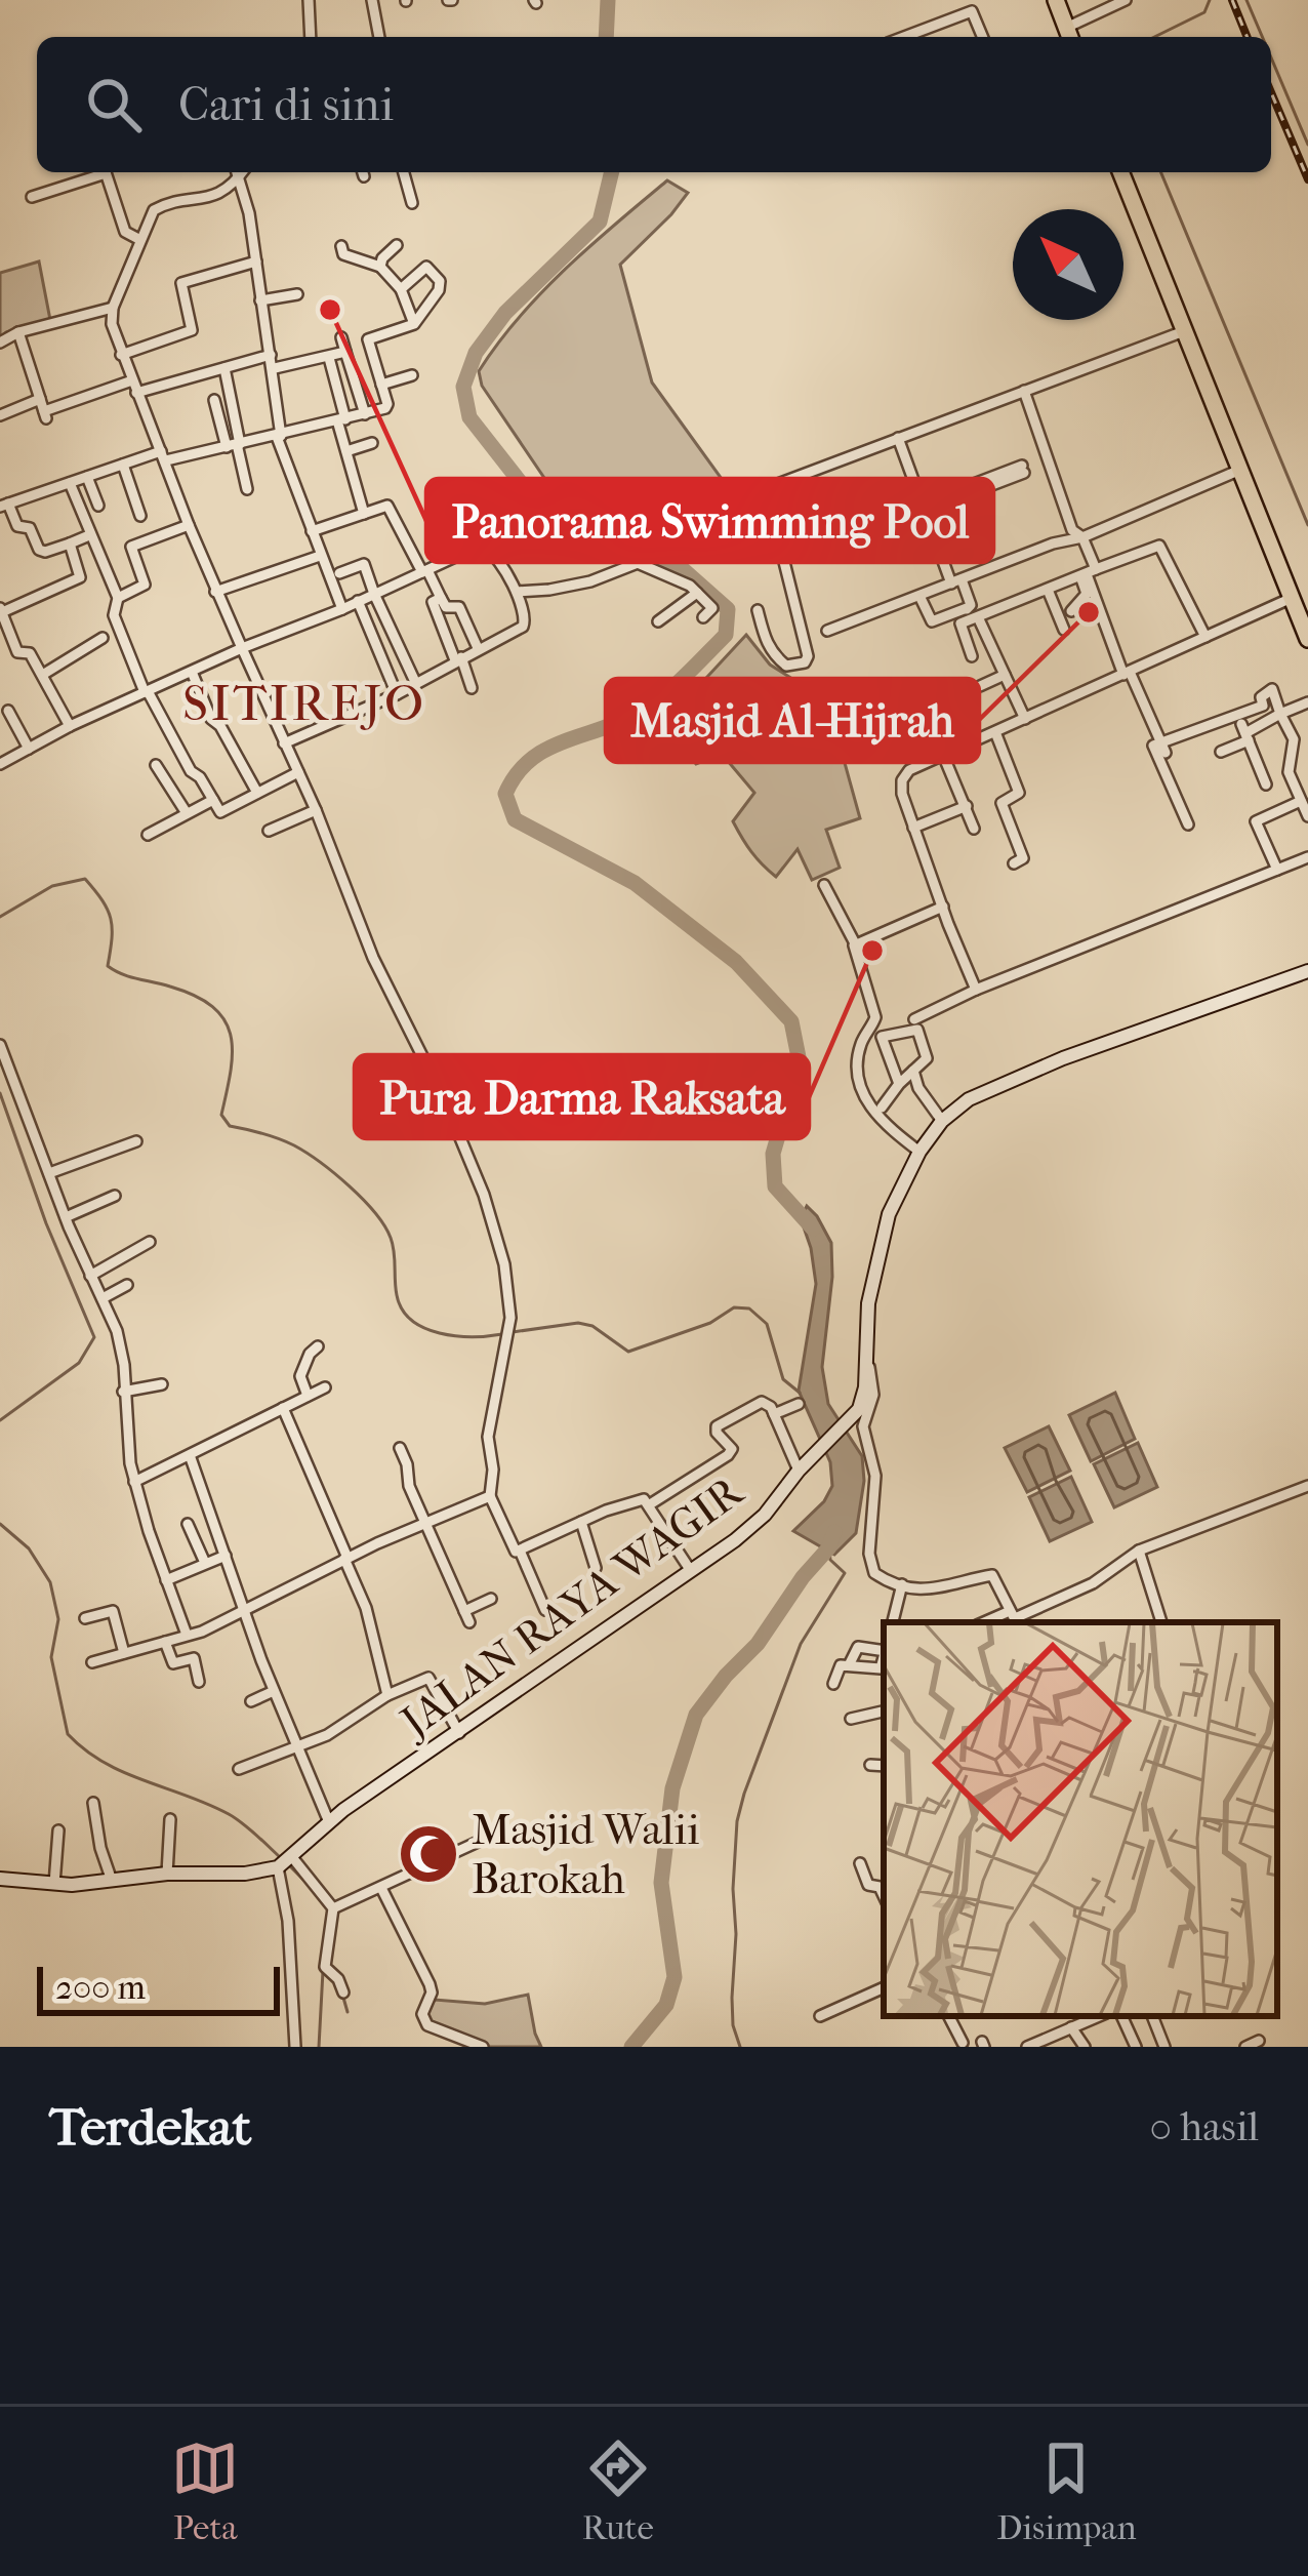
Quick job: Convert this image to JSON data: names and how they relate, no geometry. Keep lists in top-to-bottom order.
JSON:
{
  "streets": {
    "main road": ["JALAN RAYA WAGIR"]
  },
  "districts": ["SITIREJO"],
  "places": {
    "other": ["Panorama Swimming Pool", "Masjid Al-Hijrah", "Pura Darma Raksata"],
    "mosque": ["Masjid Walii Barokah"]
  },
  "scale_bar": "200 m",
  "north": "top left",
  "page": {
    "search": "Cari di sini",
    "scale": "200 m",
    "heading": ["Terdekat", "0 hasil"],
    "nav": ["Peta", "Rute", "Disimpan"]
  }
}
